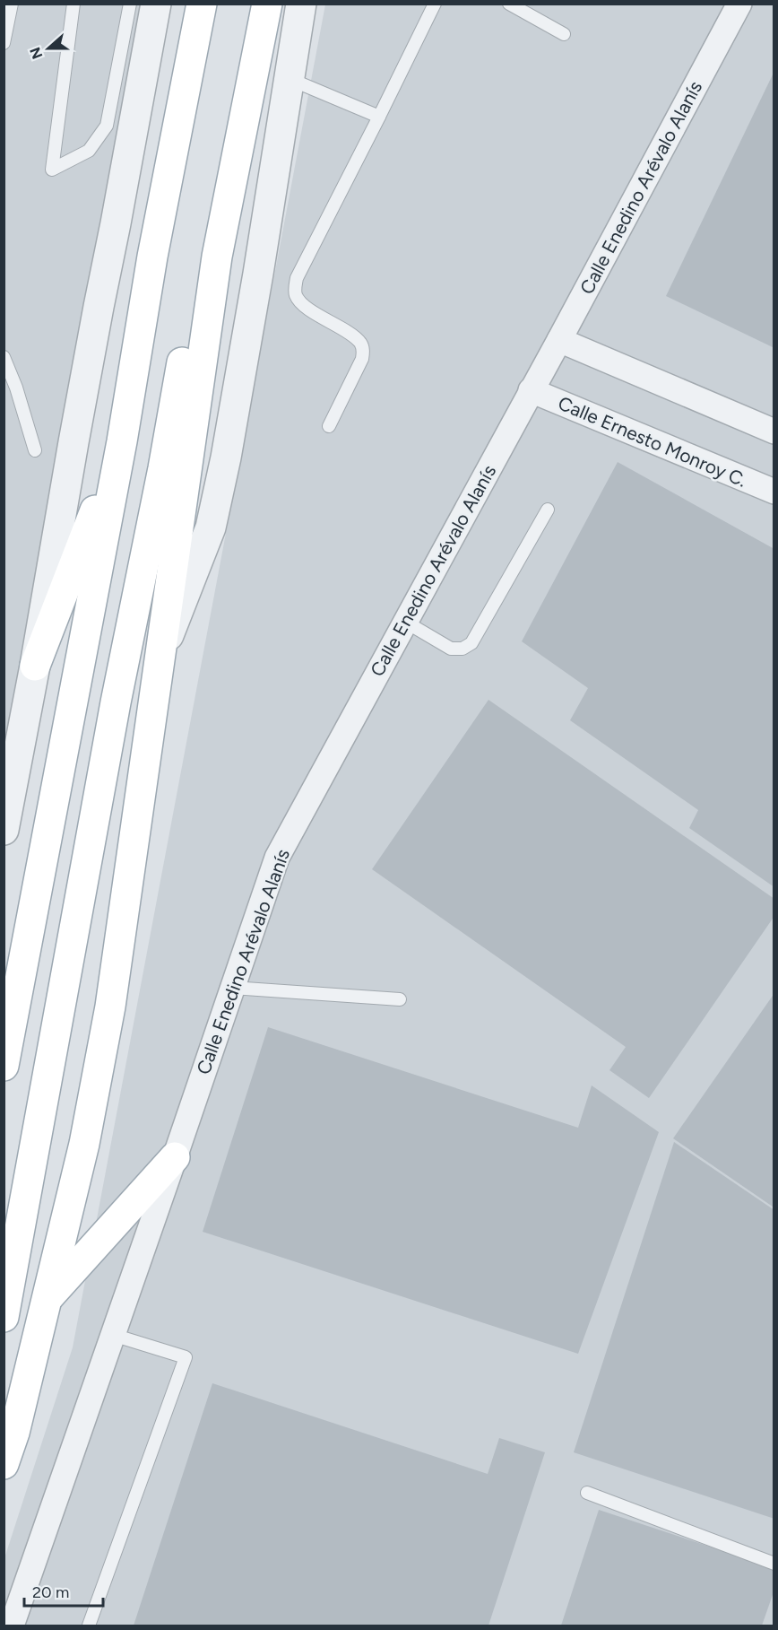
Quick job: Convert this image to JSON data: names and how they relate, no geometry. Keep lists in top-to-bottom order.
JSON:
{
  "streets": {
    "street": ["Calle Enedino Arévalo Alanís", "Calle Ernesto Monroy C."]
  },
  "crossings": [
    ["Calle Enedino Arévalo Alanís", "Calle Ernesto Monroy C."]
  ],
  "scale_bar": "20 m",
  "north": "left"
}
